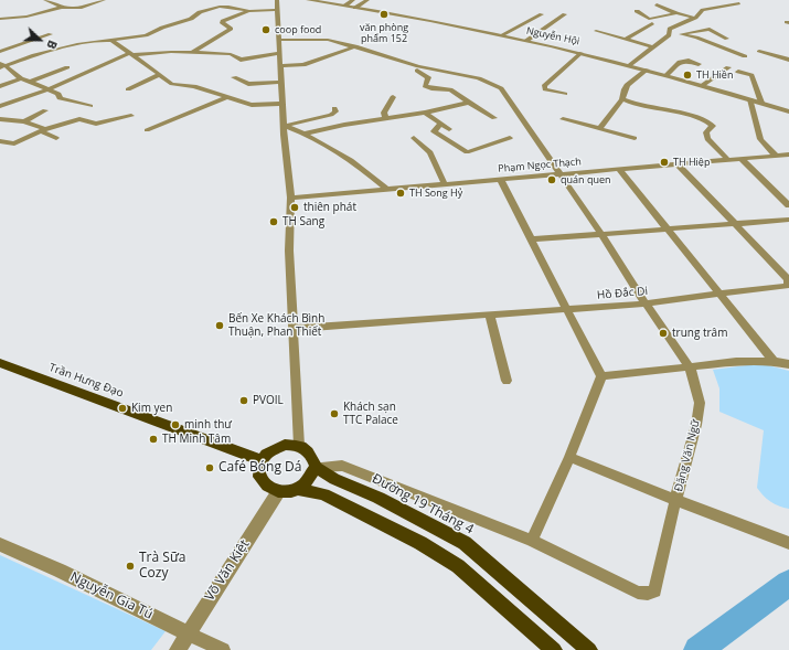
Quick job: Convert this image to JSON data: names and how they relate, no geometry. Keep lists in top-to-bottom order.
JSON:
{
  "streets": {
    "main road": ["Trần Hưng Đạo", "Đường 19 Tháng 4"],
    "street": [
      "Nguyễn Hội",
      "Phạm Ngọc Thạch",
      "Hồ Đắc Di",
      "Đặng Văn Ngữ",
      "Võ Văn Kiệt",
      "Nguyễn Gia Tú"
    ]
  },
  "crossings": [
    ["Phạm Ngọc Thạch", "Hồ Đắc Di"],
    ["Phạm Ngọc Thạch", "Đặng Văn Ngữ"],
    ["Hồ Đắc Di", "Đặng Văn Ngữ"],
    ["Trần Hưng Đạo", "Đường 19 Tháng 4"],
    ["Trần Hưng Đạo", "Võ Văn Kiệt"],
    ["Đường 19 Tháng 4", "Võ Văn Kiệt"],
    ["Võ Văn Kiệt", "Nguyễn Gia Tú"]
  ],
  "places": [
    "văn phòng phẩm 152",
    "coop food",
    "TH Hiền",
    "TH Hiệp",
    "quán quen",
    "TH Song Hỷ",
    "thiên phát",
    "TH Sang",
    "Bến Xe Khách Bình Thuận, Phan Thiết",
    "trung trâm",
    "PVOIL",
    "Kim yen",
    "Khách sạn TTC Palace",
    "minh thư",
    "TH Minh Tâm",
    "Café Bóng Dá",
    "Trà Sữa Cozy"
  ],
  "north": "right"
}
